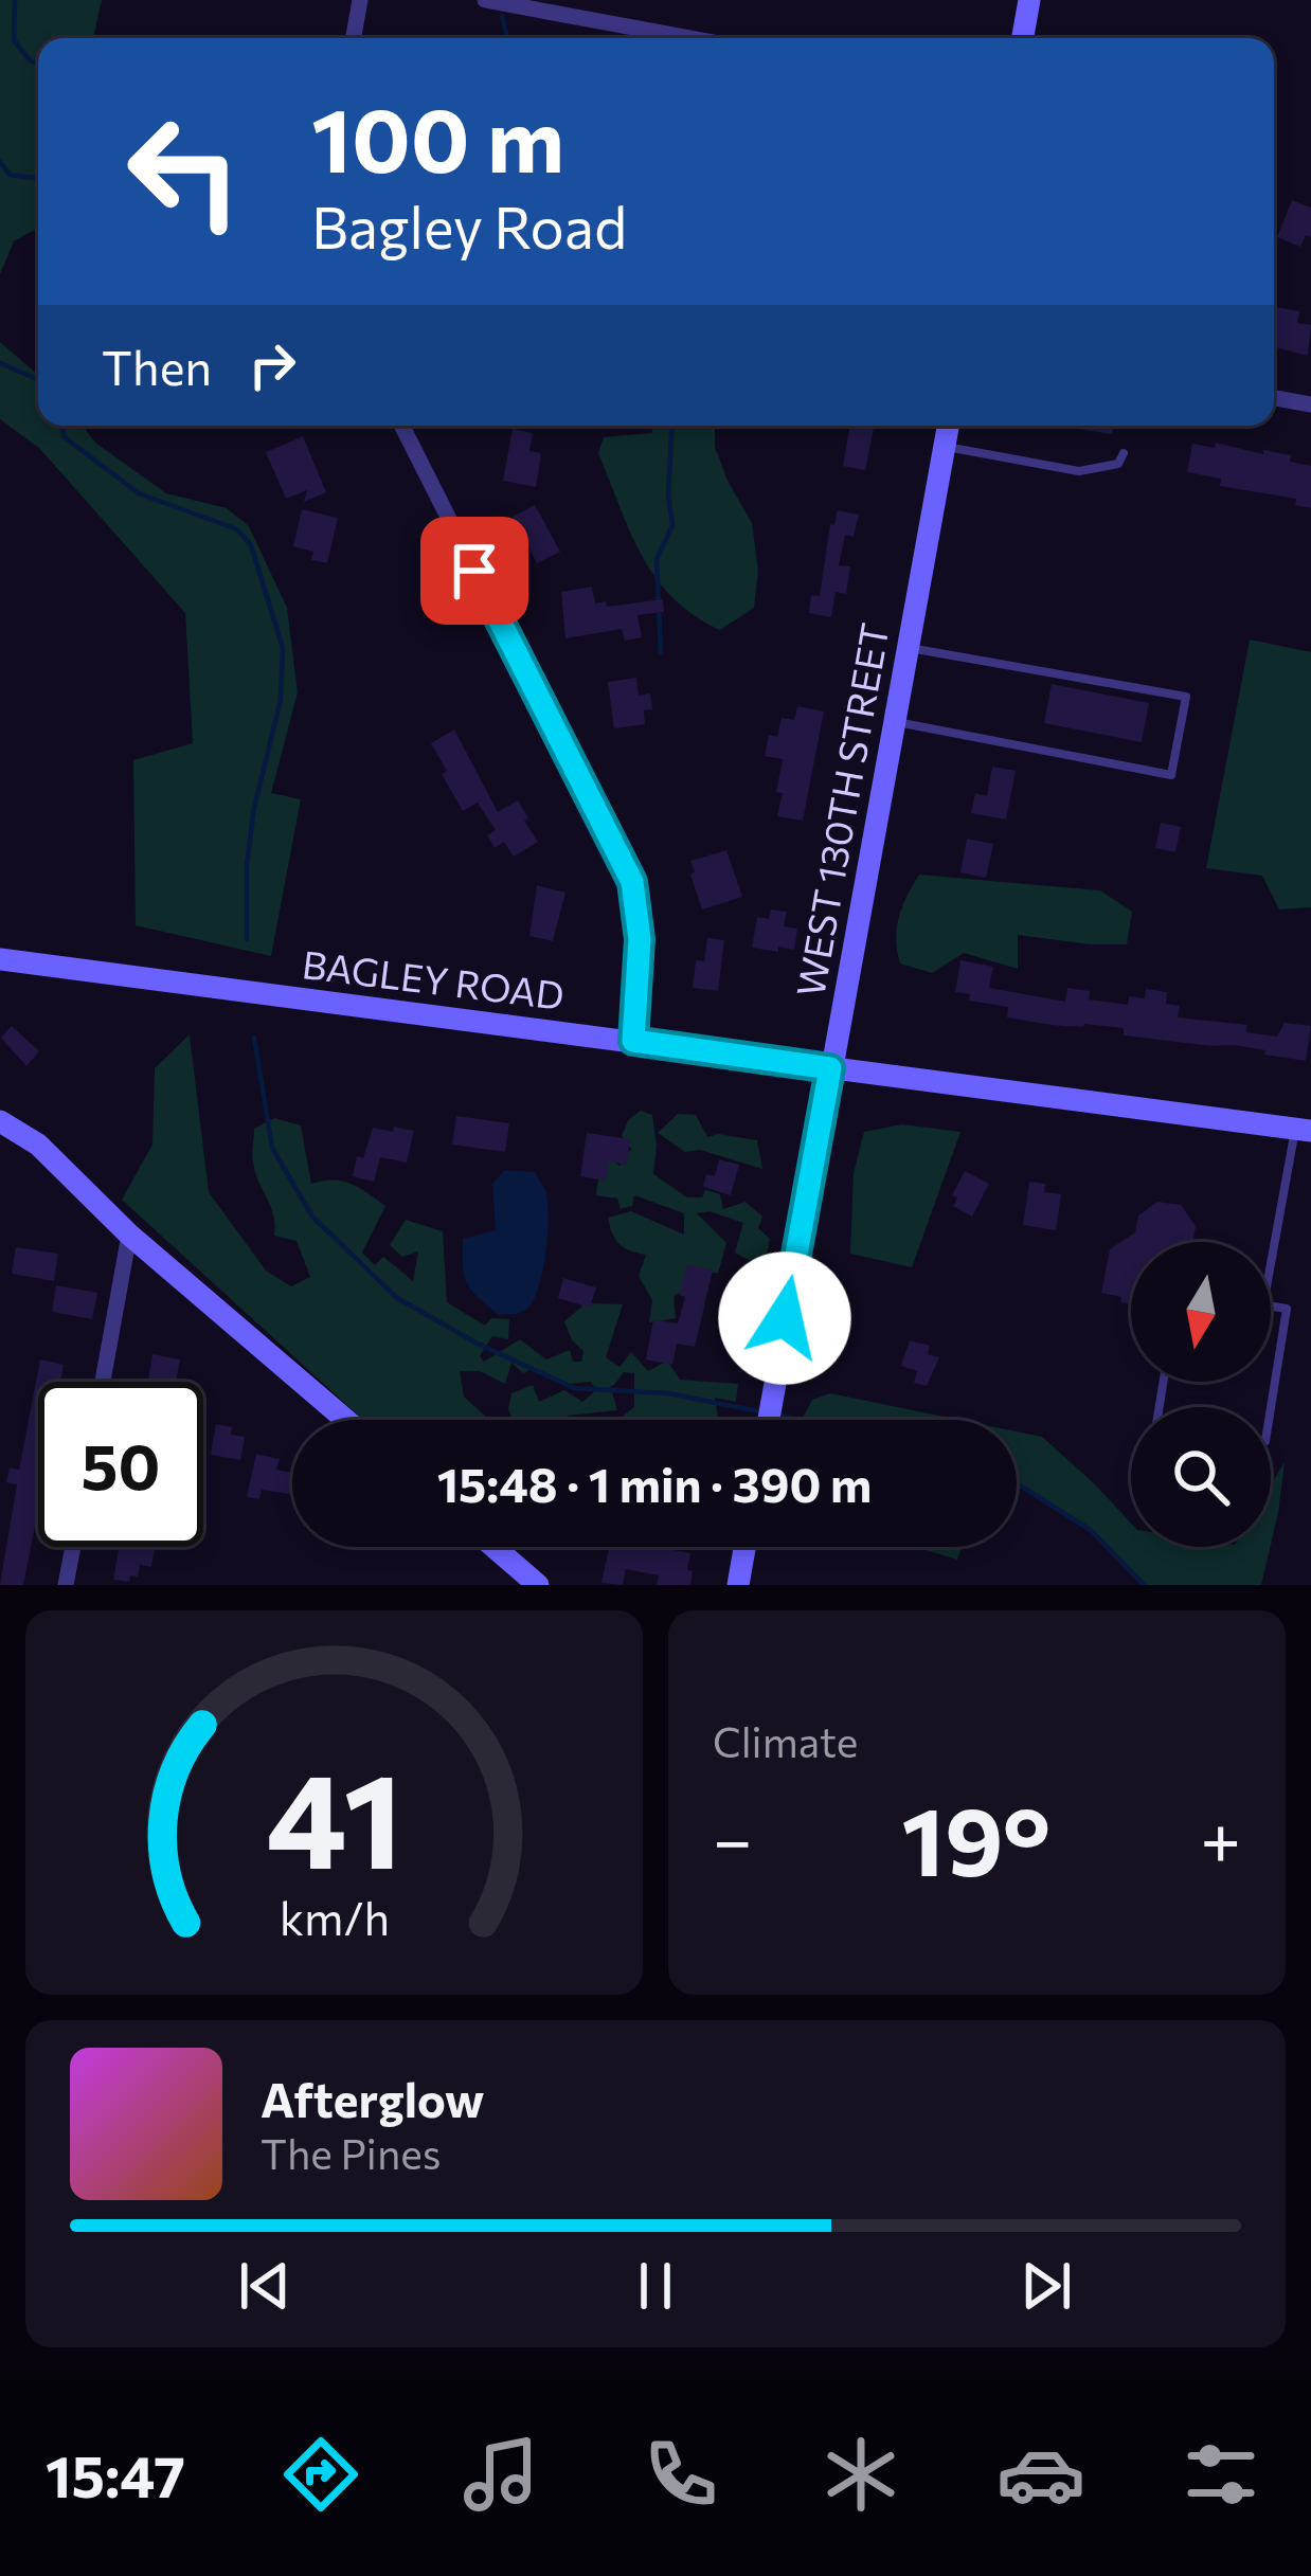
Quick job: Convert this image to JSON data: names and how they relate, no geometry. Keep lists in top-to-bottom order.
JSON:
{
  "streets": {
    "main road": ["WEST 130TH STREET", "BAGLEY ROAD"]
  },
  "crossings": [
    ["WEST 130TH STREET", "BAGLEY ROAD"]
  ],
  "north": "bottom",
  "page": {
    "turn": ["100 m", "Bagley Road"],
    "then": "Then",
    "limit": "50",
    "trip": "15:48 · 1 min · 390 m",
    "tile": "Climate",
    "heat": ["−", "19°", "+"],
    "song": ["Afterglow", "The Pines"],
    "tabs": "15:47",
    "gauge": ["41", "km/h"]
  }
}
